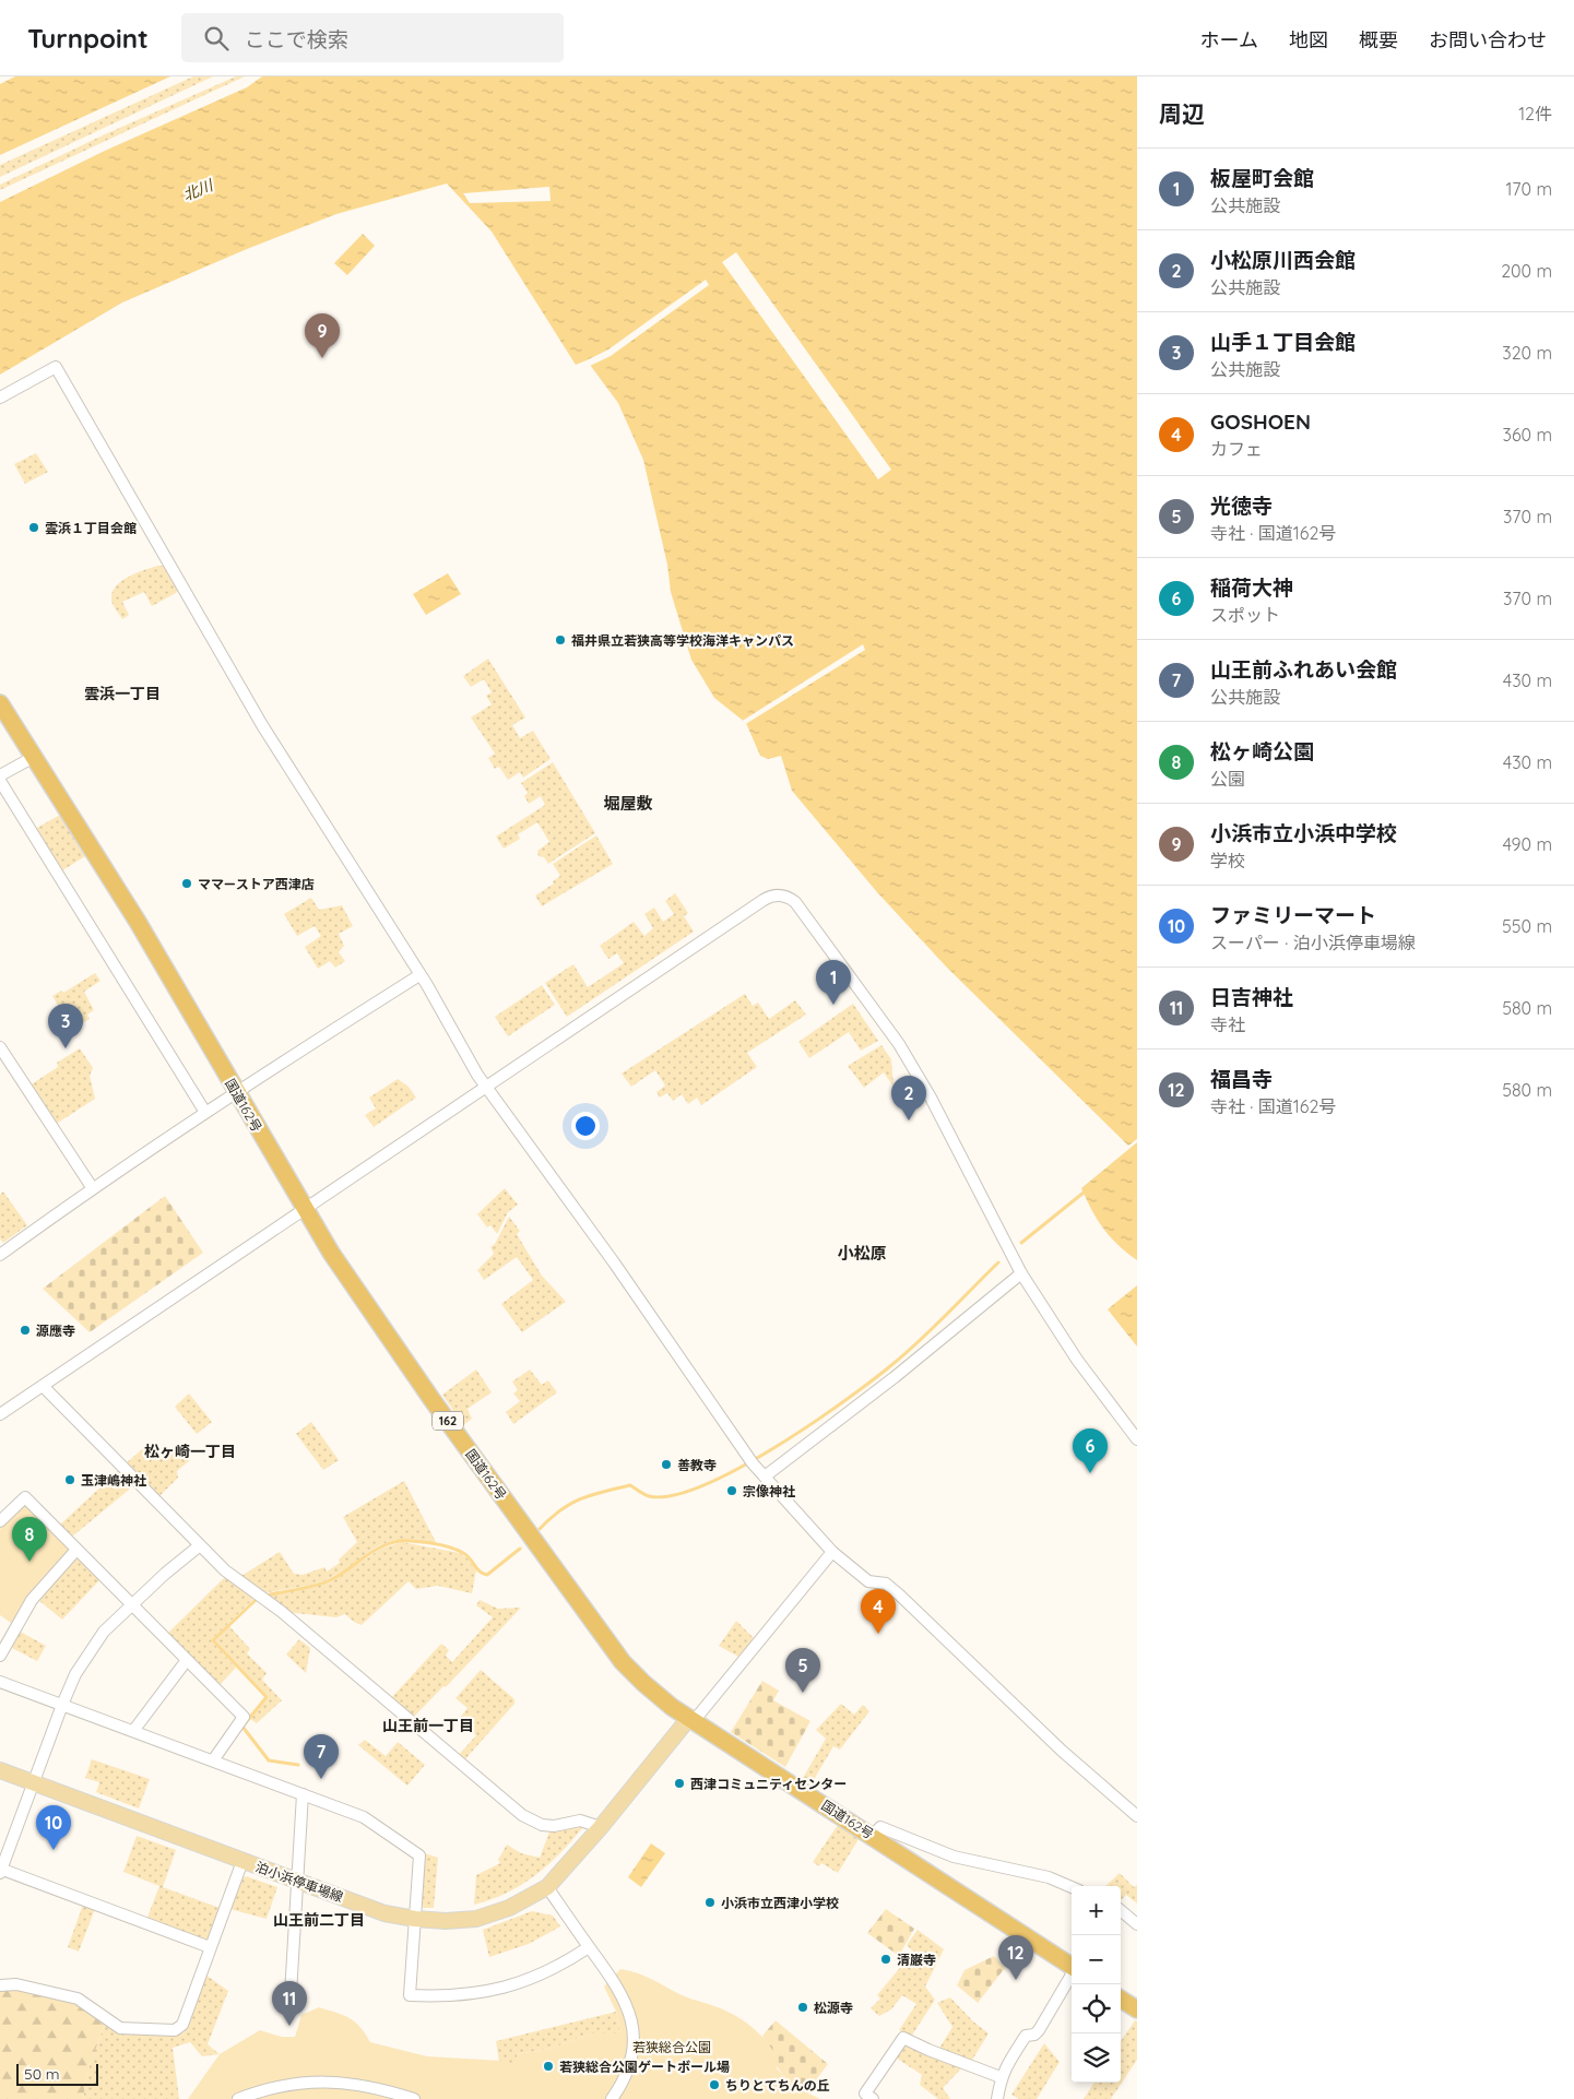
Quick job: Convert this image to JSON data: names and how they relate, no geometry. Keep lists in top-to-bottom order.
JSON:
{
  "streets": {
    "highway": ["国道162号", "162"],
    "main road": ["泊小浜停車場線"]
  },
  "crossings": [
    ["国道162号", "泊小浜停車場線"]
  ],
  "districts": [
    "雲浜一丁目",
    "堀屋敷",
    "小松原",
    "松ヶ崎一丁目",
    "山王前一丁目",
    "山王前二丁目"
  ],
  "water": ["北川"],
  "parks": ["若狭総合公園"],
  "places": [
    "雲浜１丁目会館",
    "福井県立若狭高等学校海洋キャンパス",
    "ママ―ストア西津店",
    "源應寺",
    "善教寺",
    "玉津嶋神社",
    "宗像神社",
    "西津コミュニティセンター",
    "小浜市立西津小学校",
    "清巌寺",
    "松源寺",
    "若狭総合公園ゲートボール場",
    "ちりとてちんの丘"
  ],
  "scale_bar": "50 m",
  "page": {
    "header": "Turnpoint",
    "search": "ここで検索",
    "nav": [
      "ホーム",
      "地図",
      "概要",
      "お問い合わせ"
    ],
    "heading": ["周辺", "12件"],
    "list": [
      {
        "mark": "1",
        "name": "板屋町会館",
        "note": "公共施設",
        "value": "170 m"
      },
      {
        "mark": "2",
        "name": "小松原川西会館",
        "note": "公共施設",
        "value": "200 m"
      },
      {
        "mark": "3",
        "name": "山手１丁目会館",
        "note": "公共施設",
        "value": "320 m"
      },
      {
        "mark": "4",
        "name": "GOSHOEN",
        "note": "カフェ",
        "value": "360 m"
      },
      {
        "mark": "5",
        "name": "光徳寺",
        "note": "寺社 · 国道162号",
        "value": "370 m"
      },
      {
        "mark": "6",
        "name": "稲荷大神",
        "note": "スポット",
        "value": "370 m"
      },
      {
        "mark": "7",
        "name": "山王前ふれあい会館",
        "note": "公共施設",
        "value": "430 m"
      },
      {
        "mark": "8",
        "name": "松ヶ崎公園",
        "note": "公園",
        "value": "430 m"
      },
      {
        "mark": "9",
        "name": "小浜市立小浜中学校",
        "note": "学校",
        "value": "490 m"
      },
      {
        "mark": "10",
        "name": "ファミリーマート",
        "note": "スーパー · 泊小浜停車場線",
        "value": "550 m"
      },
      {
        "mark": "11",
        "name": "日吉神社",
        "note": "寺社",
        "value": "580 m"
      },
      {
        "mark": "12",
        "name": "福昌寺",
        "note": "寺社 · 国道162号",
        "value": "580 m"
      }
    ],
    "pins": [
      "9",
      "1",
      "3",
      "2",
      "6",
      "8",
      "4",
      "5",
      "7",
      "10",
      "12",
      "11"
    ],
    "map_buttons": ["+", "−"],
    "scale": "50 m"
  }
}
